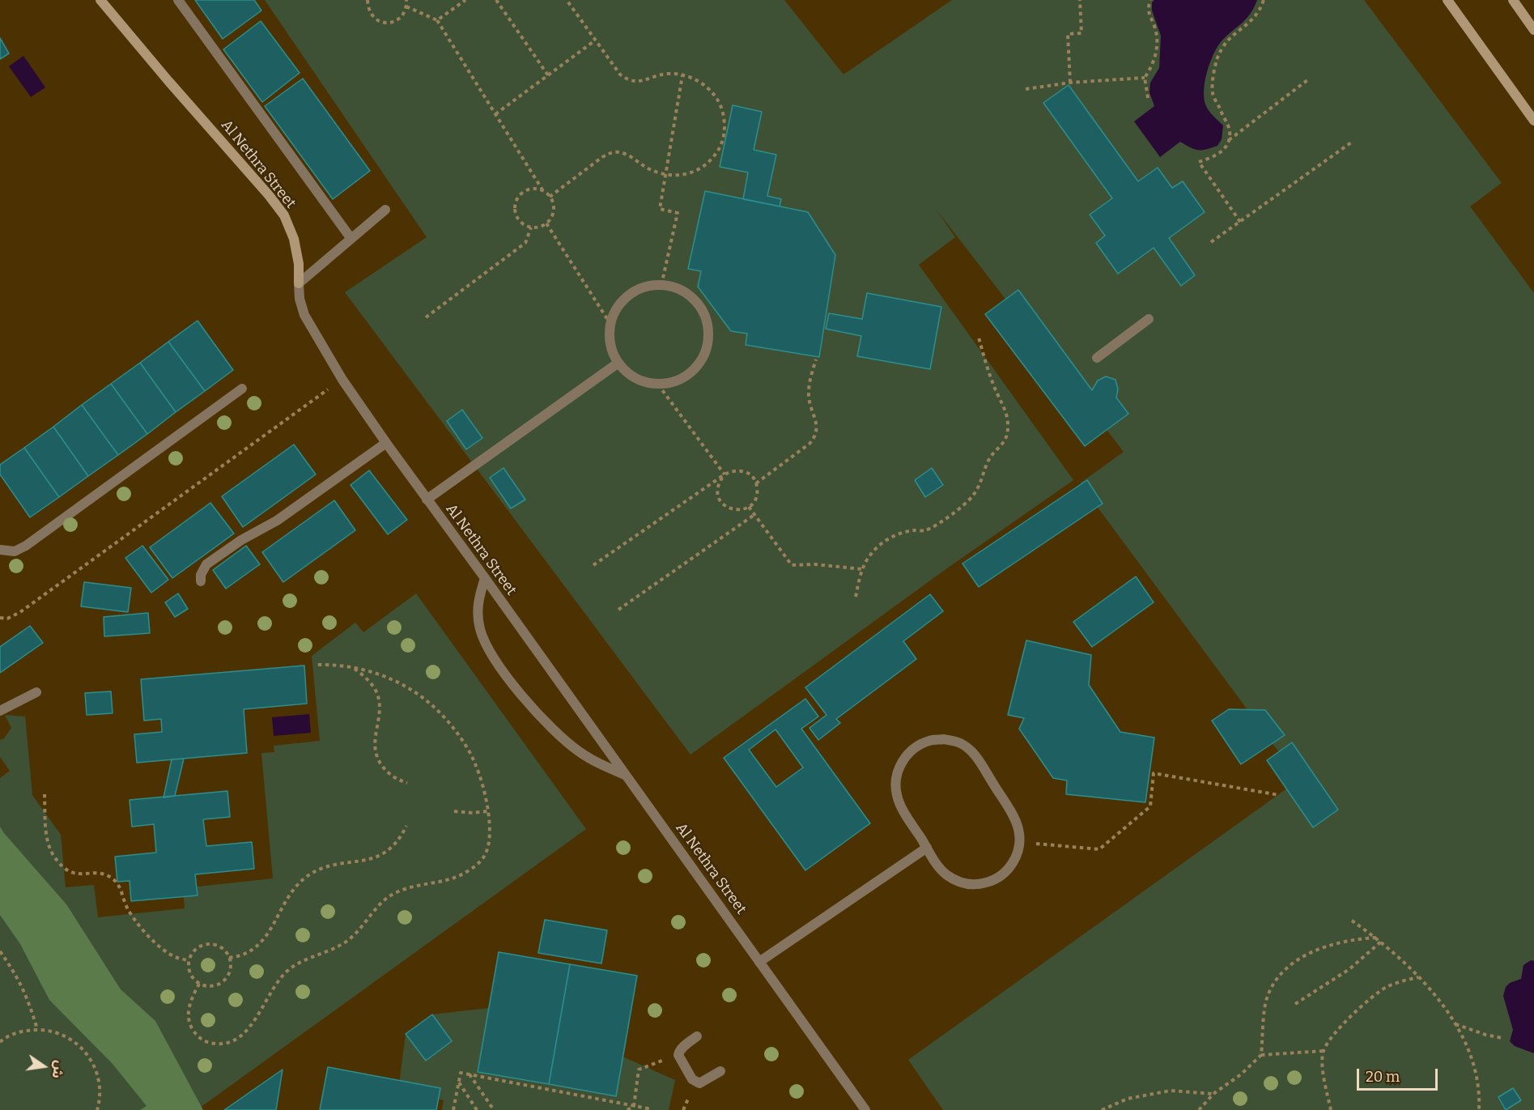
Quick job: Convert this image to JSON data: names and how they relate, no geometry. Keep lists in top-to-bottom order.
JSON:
{
  "streets": {
    "street": ["Al Nethra Street"]
  },
  "scale_bar": "20 m",
  "north": "right"
}
